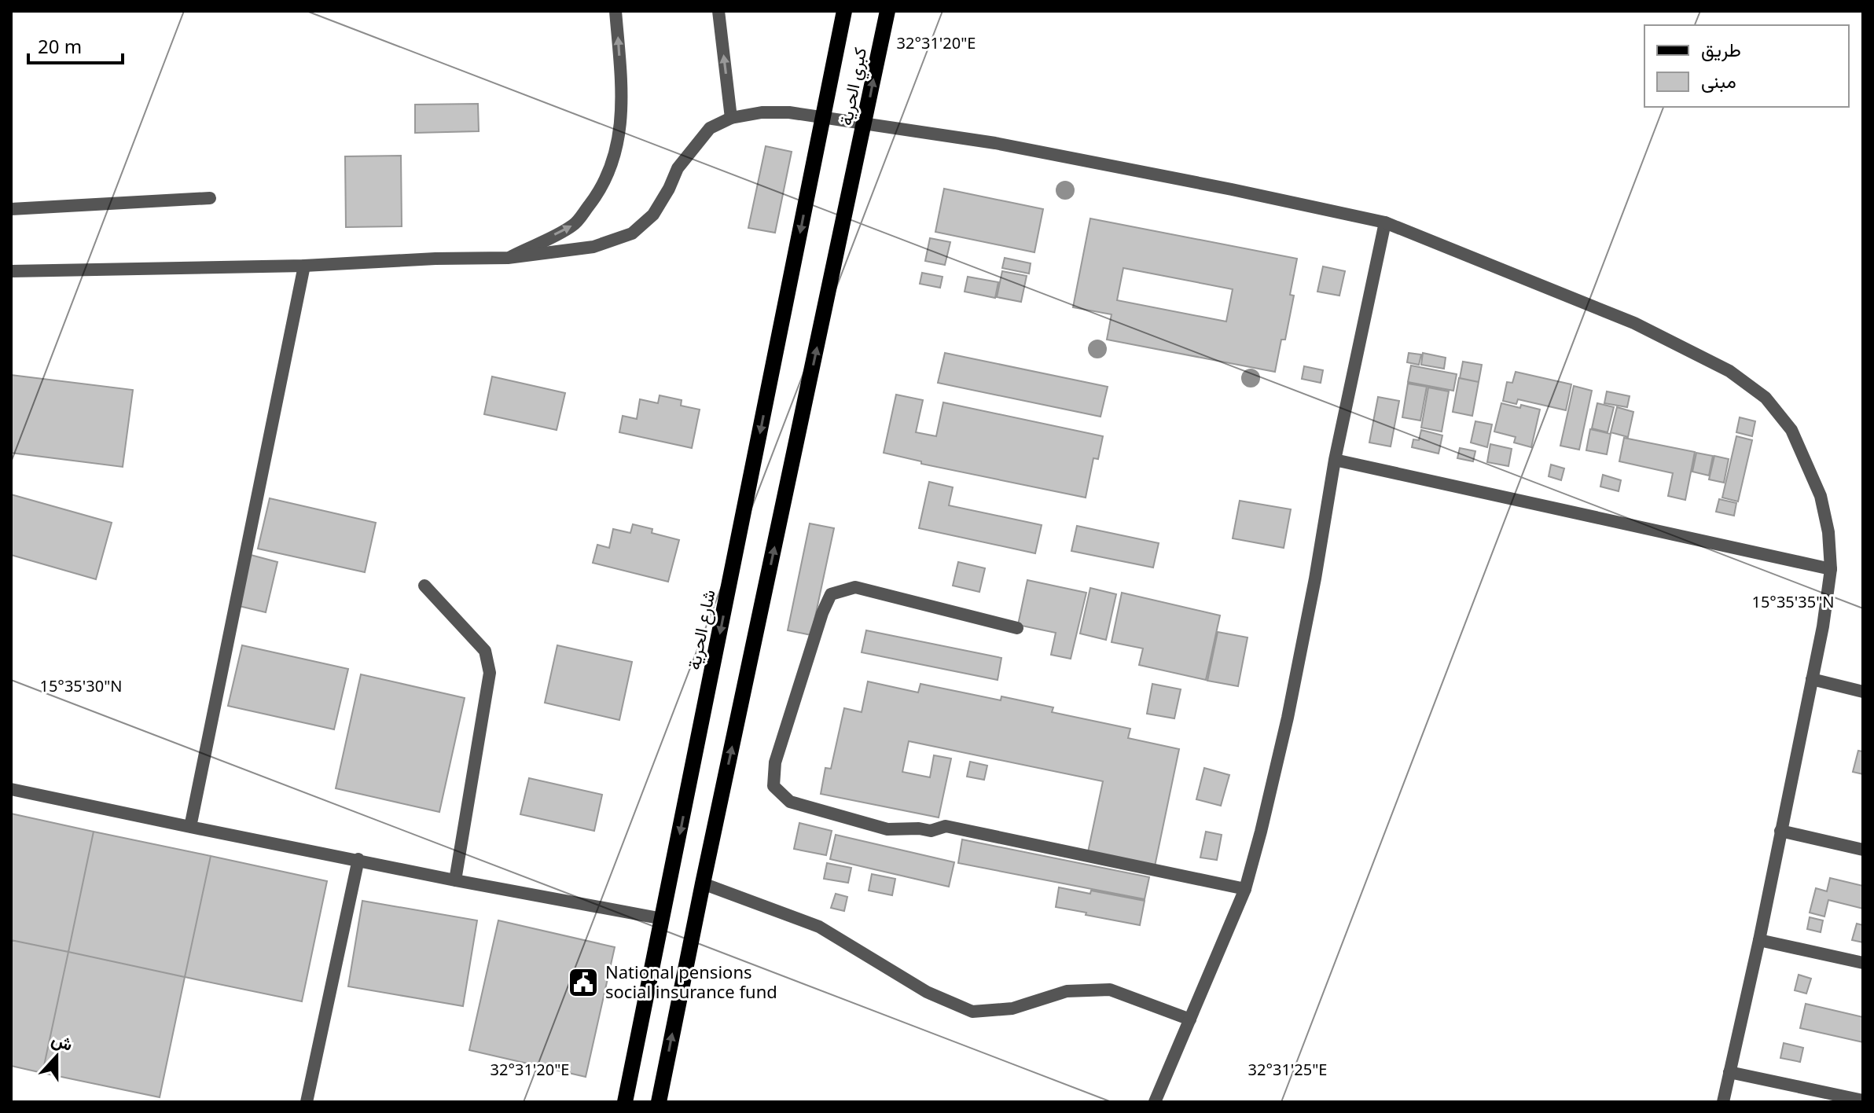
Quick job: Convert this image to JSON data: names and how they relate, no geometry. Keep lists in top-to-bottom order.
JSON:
{
  "streets": {
    "main road": ["كبري الحرية", "شارع الحرية"]
  },
  "crossings": [
    ["كبري الحرية", "شارع الحرية"]
  ],
  "one_way": ["كبري الحرية", "شارع الحرية"],
  "places": {
    "public building": ["National pensions social insurance fund"]
  },
  "legend": ["طريق", "مبنى"],
  "scale_bar": "20 m",
  "north": "top",
  "coordinates": [
    "32°31'20\"E",
    "15°35'35\"N",
    "15°35'30\"N",
    "32°31'25\"E"
  ]
}
